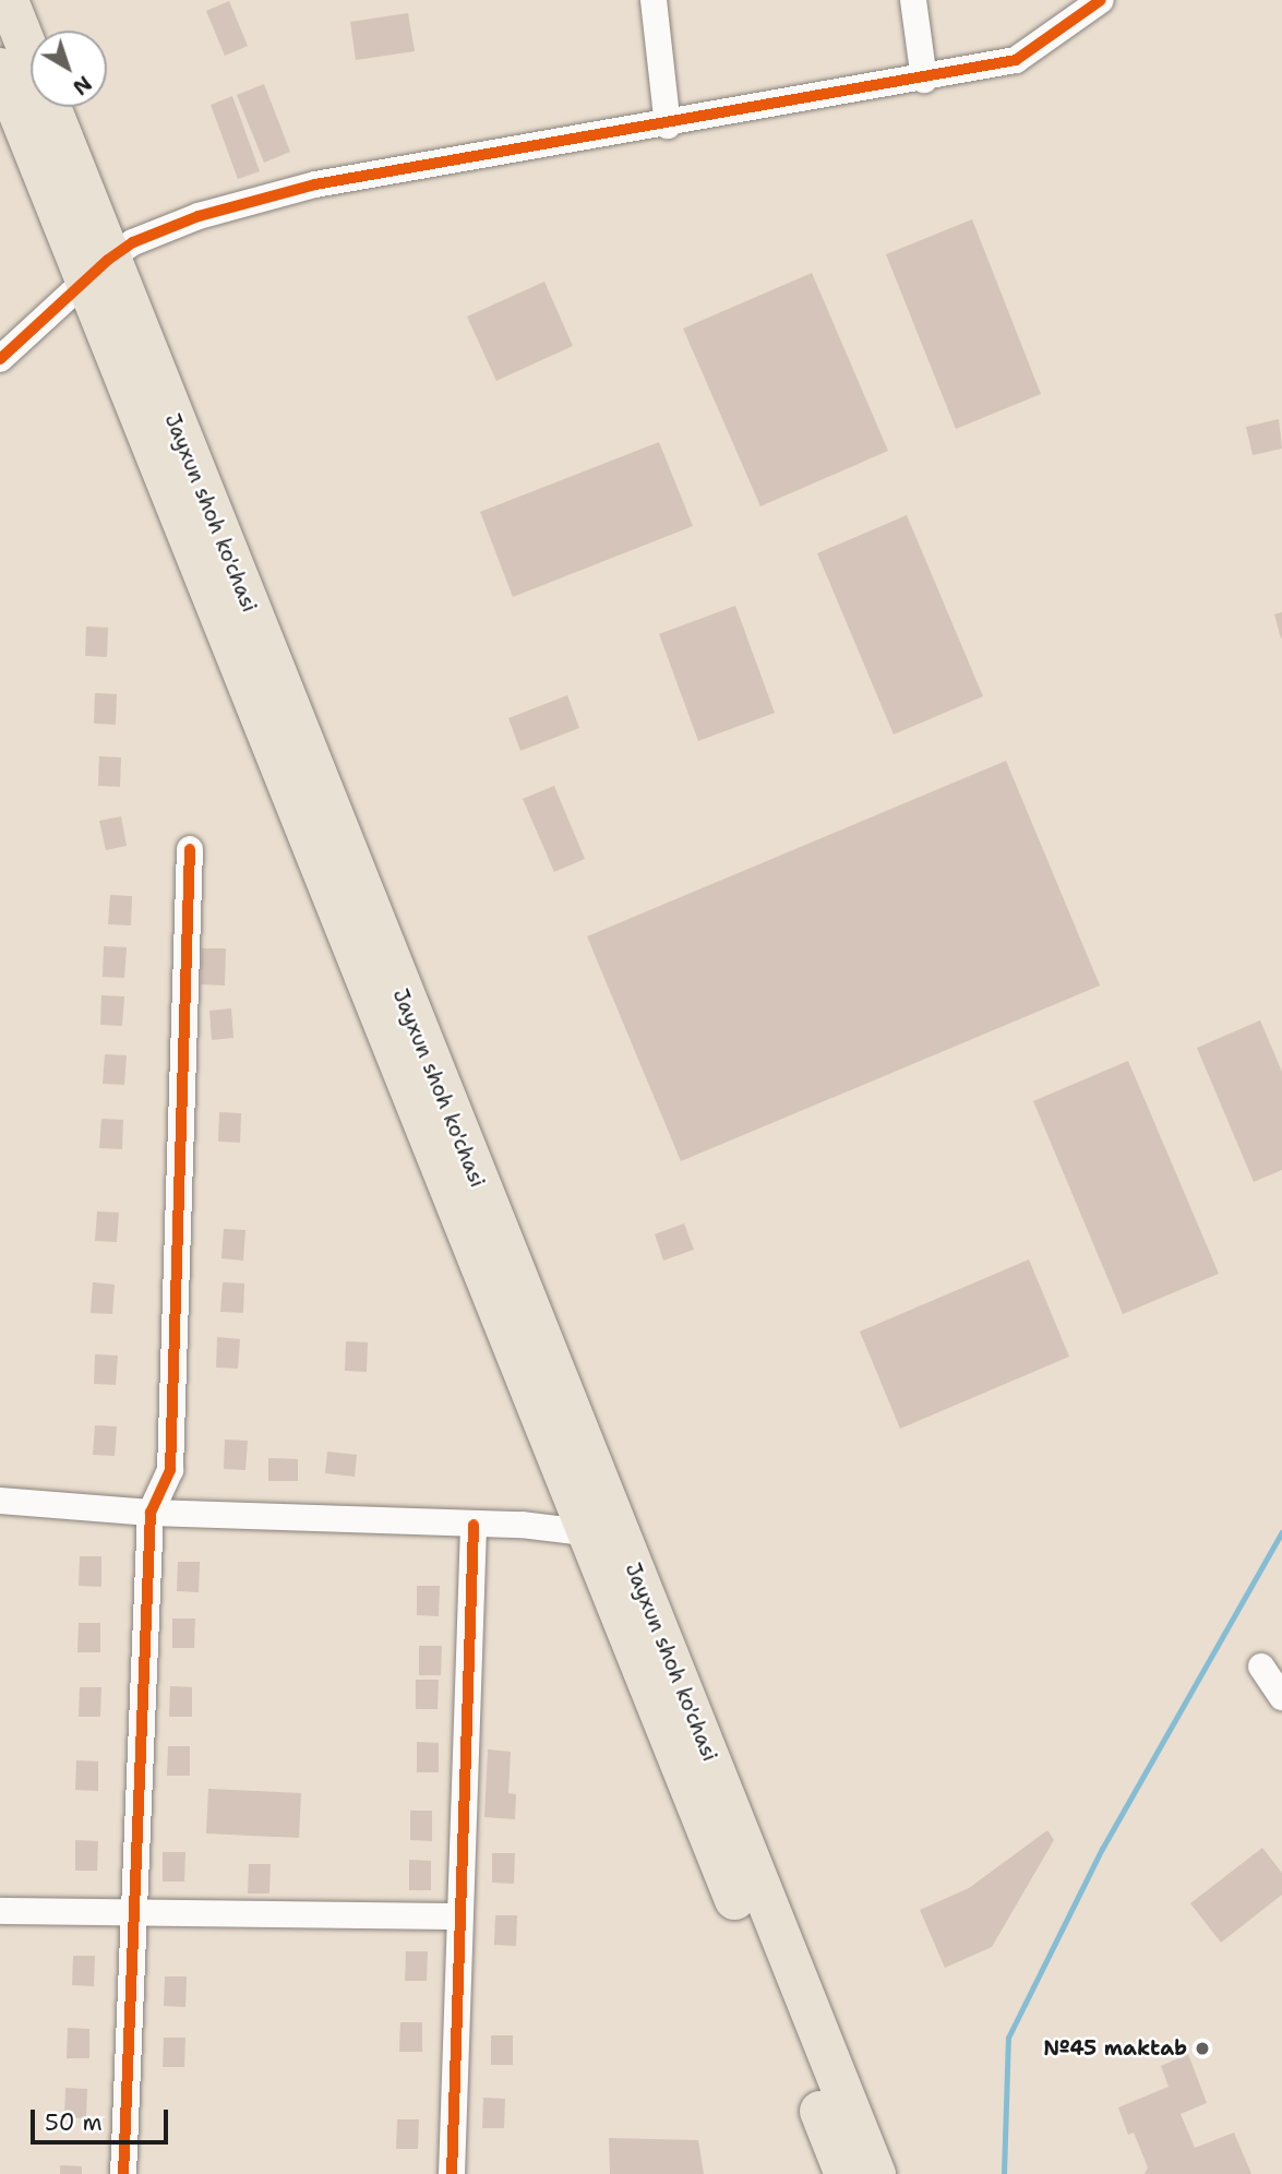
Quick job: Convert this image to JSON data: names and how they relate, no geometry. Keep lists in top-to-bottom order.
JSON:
{
  "streets": {
    "highway": ["Jayxun shoh ko'chasi"]
  },
  "places": ["№45 maktab"],
  "scale_bar": "50 m",
  "north": "bottom right"
}
